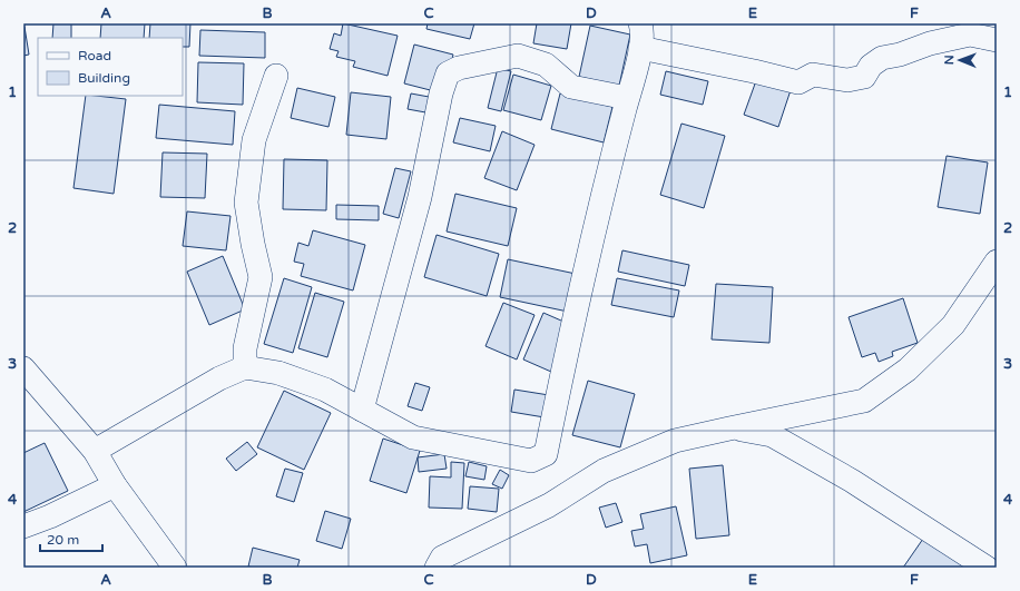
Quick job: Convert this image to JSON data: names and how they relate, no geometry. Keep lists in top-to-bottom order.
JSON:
{
  "legend": ["Road", "Building"],
  "scale_bar": "20 m",
  "north": "left",
  "grid": {
    "columns": [
      "A",
      "B",
      "C",
      "D",
      "E",
      "F"
    ],
    "rows": [
      "1",
      "2",
      "3",
      "4"
    ]
  }
}
